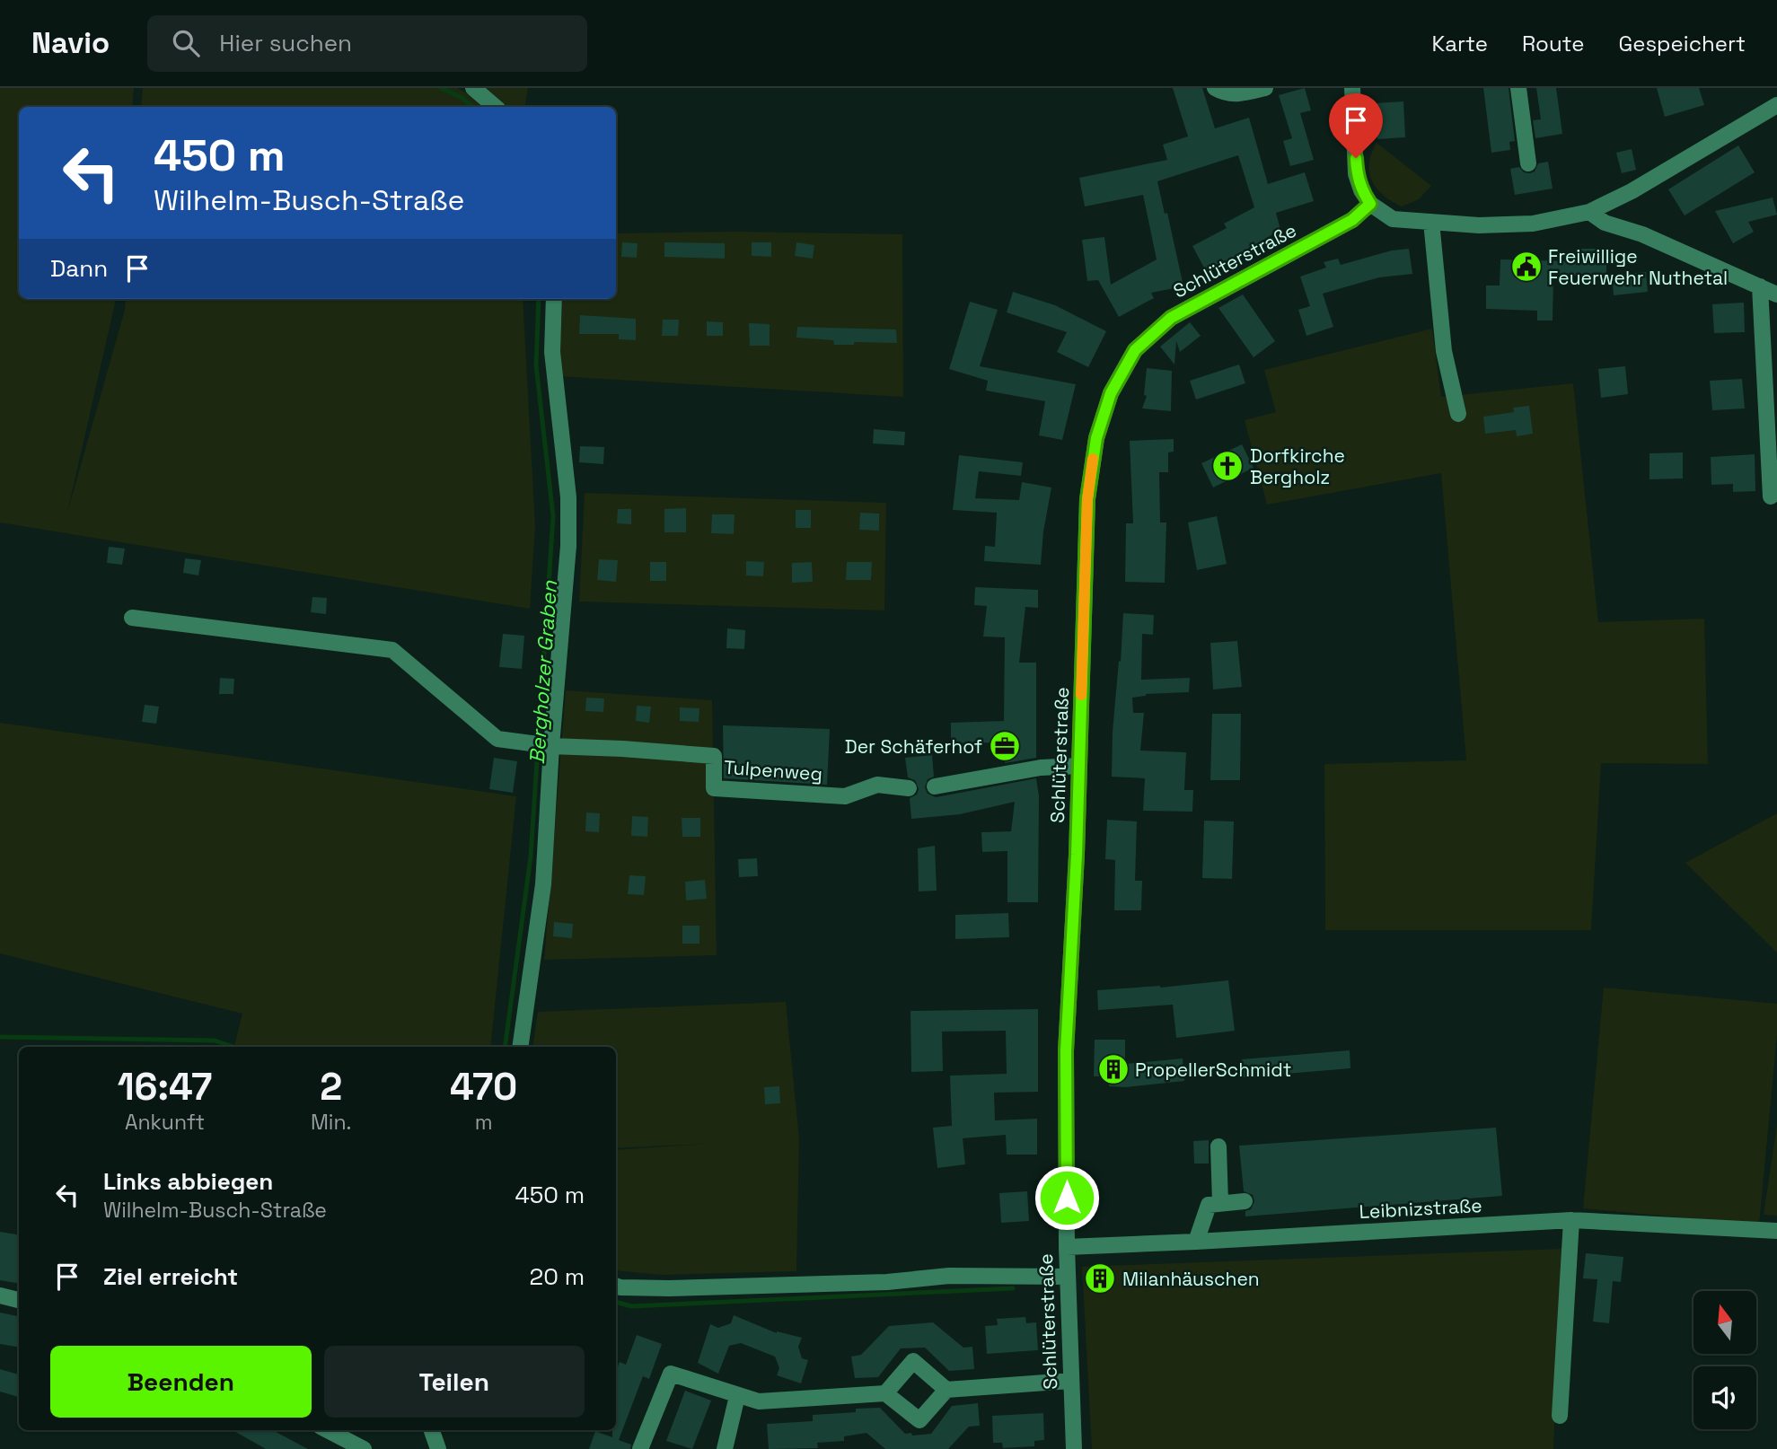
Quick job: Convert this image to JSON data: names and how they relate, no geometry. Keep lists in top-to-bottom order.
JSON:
{
  "streets": {
    "street": ["Schlüterstraße", "Tulpenweg", "Leibnizstraße"]
  },
  "crossings": [
    ["Schlüterstraße", "Leibnizstraße"]
  ],
  "water": ["Bergholzer Graben"],
  "places": {
    "public building": ["Freiwillige Feuerwehr Nuthetal"],
    "church": ["Dorfkirche Bergholz"],
    "office": ["Der Schäferhof"],
    "building": ["PropellerSchmidt", "Milanhäuschen"]
  },
  "north": "top",
  "page": {
    "header": "Navio",
    "search": "Hier suchen",
    "nav": ["Karte", "Route", "Gespeichert"],
    "turn": ["450 m", "Wilhelm-Busch-Straße"],
    "then": "Dann",
    "eta": [
      "16:47",
      "Ankunft",
      "2",
      "Min.",
      "470",
      "m"
    ],
    "list": [
      {
        "name": "Links abbiegen",
        "note": "Wilhelm-Busch-Straße",
        "value": "450 m"
      },
      {
        "name": "Ziel erreicht",
        "value": "20 m"
      }
    ],
    "buttons": ["Beenden", "Teilen"]
  }
}
